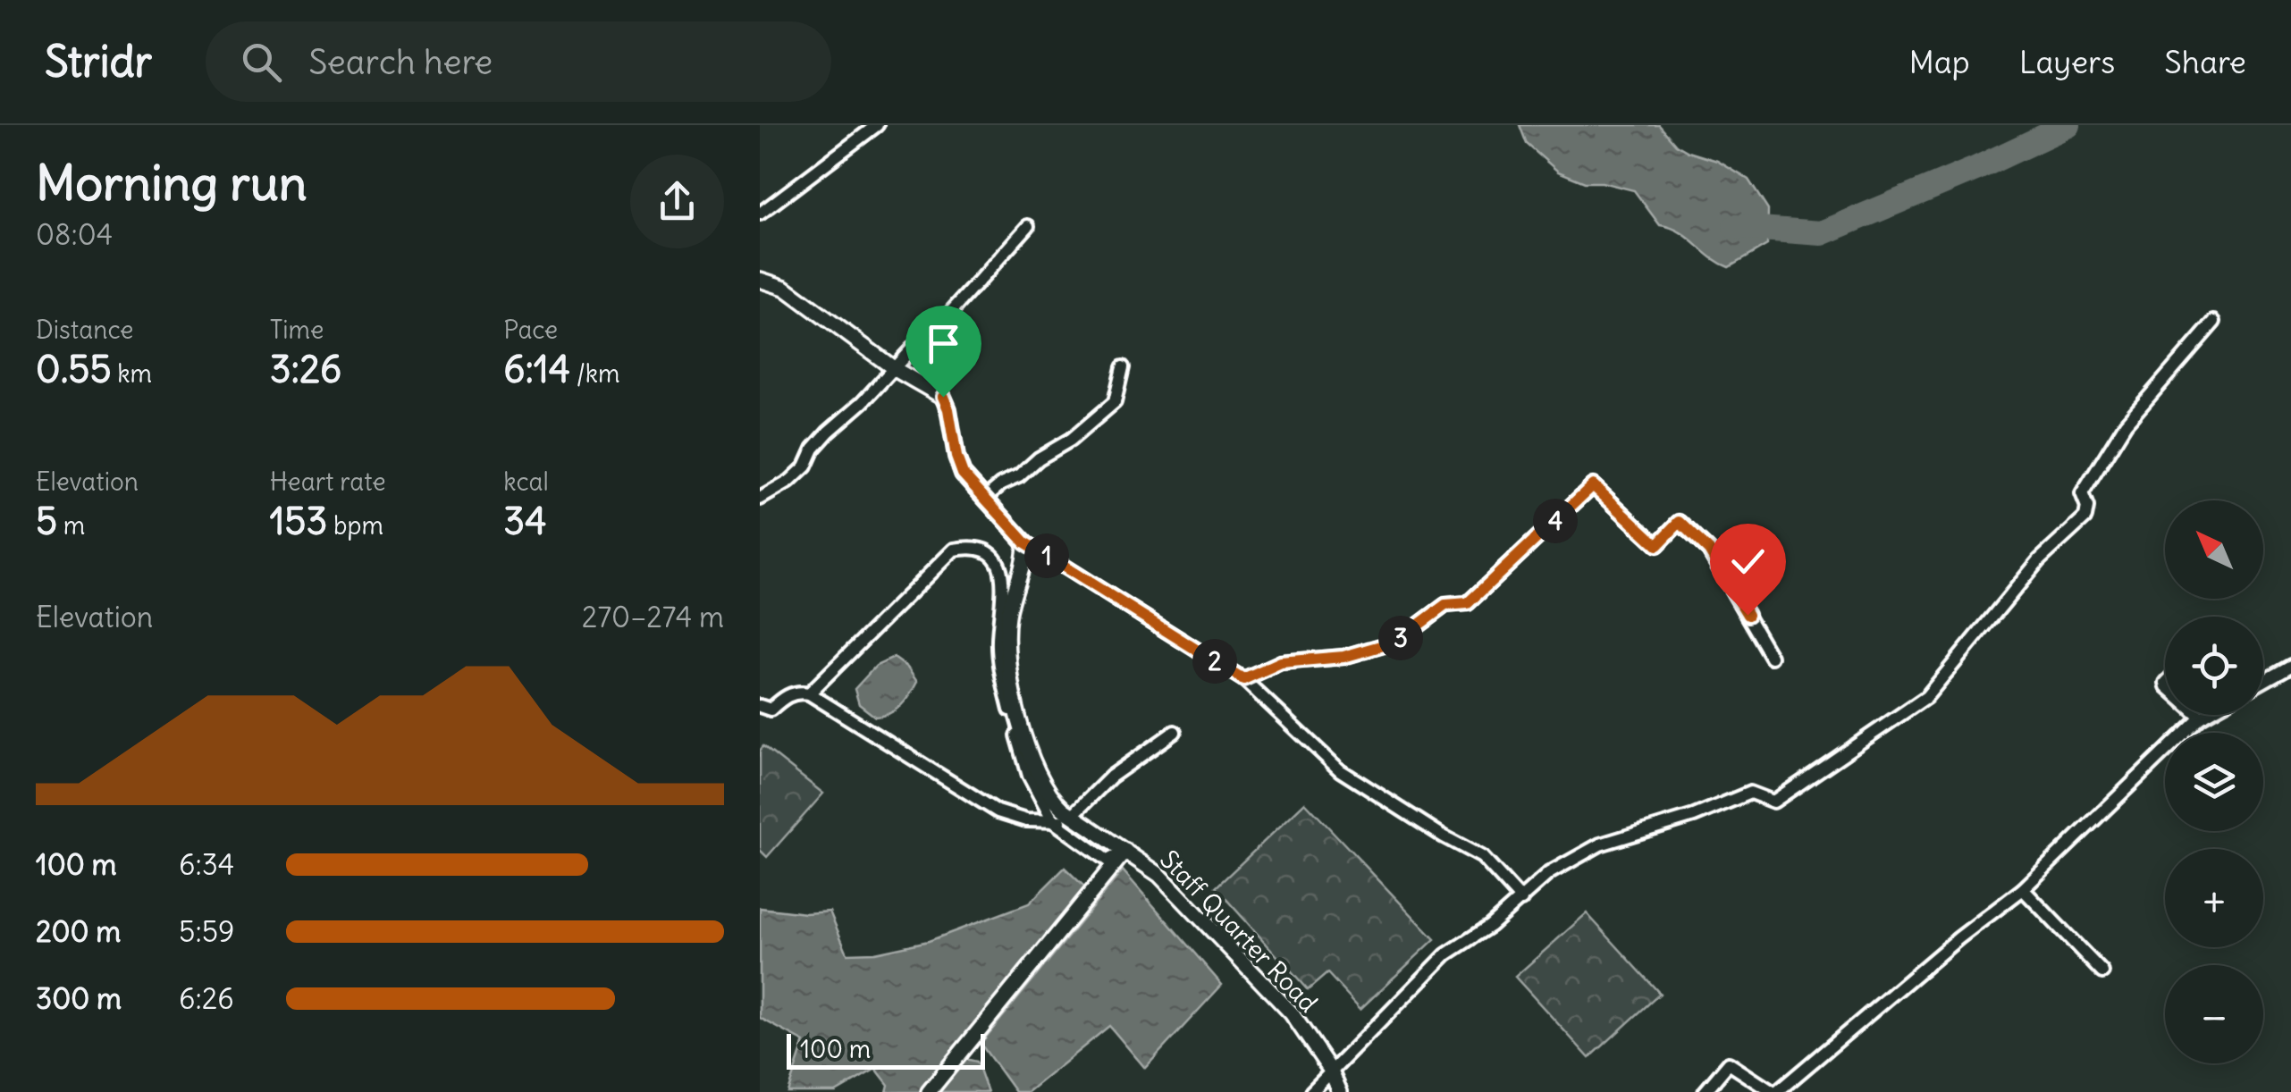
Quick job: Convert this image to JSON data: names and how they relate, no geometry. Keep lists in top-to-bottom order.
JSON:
{
  "streets": {
    "street": ["Staff Quarter Road"]
  },
  "scale_bar": "100 m",
  "north": "top left",
  "page": {
    "header": "Stridr",
    "search": "Search here",
    "nav": ["Map", "Layers", "Share"],
    "heading": ["Morning run", "08:04"],
    "stats": [
      ["Distance", "0.55 km"],
      ["Time", "3:26"],
      ["Pace", "6:14 /km"],
      ["Elevation", "5 m"],
      ["Heart rate", "153 bpm"],
      ["kcal", "34"]
    ],
    "pins": [
      "4",
      "1",
      "3",
      "2"
    ],
    "map_buttons": ["+", "−"],
    "chart": ["Elevation", "270–274 m"],
    "list": [
      {
        "name": "100 m",
        "note": "6:34"
      },
      {
        "name": "200 m",
        "note": "5:59"
      },
      {
        "name": "300 m",
        "note": "6:26"
      }
    ],
    "scale": "100 m"
  }
}
